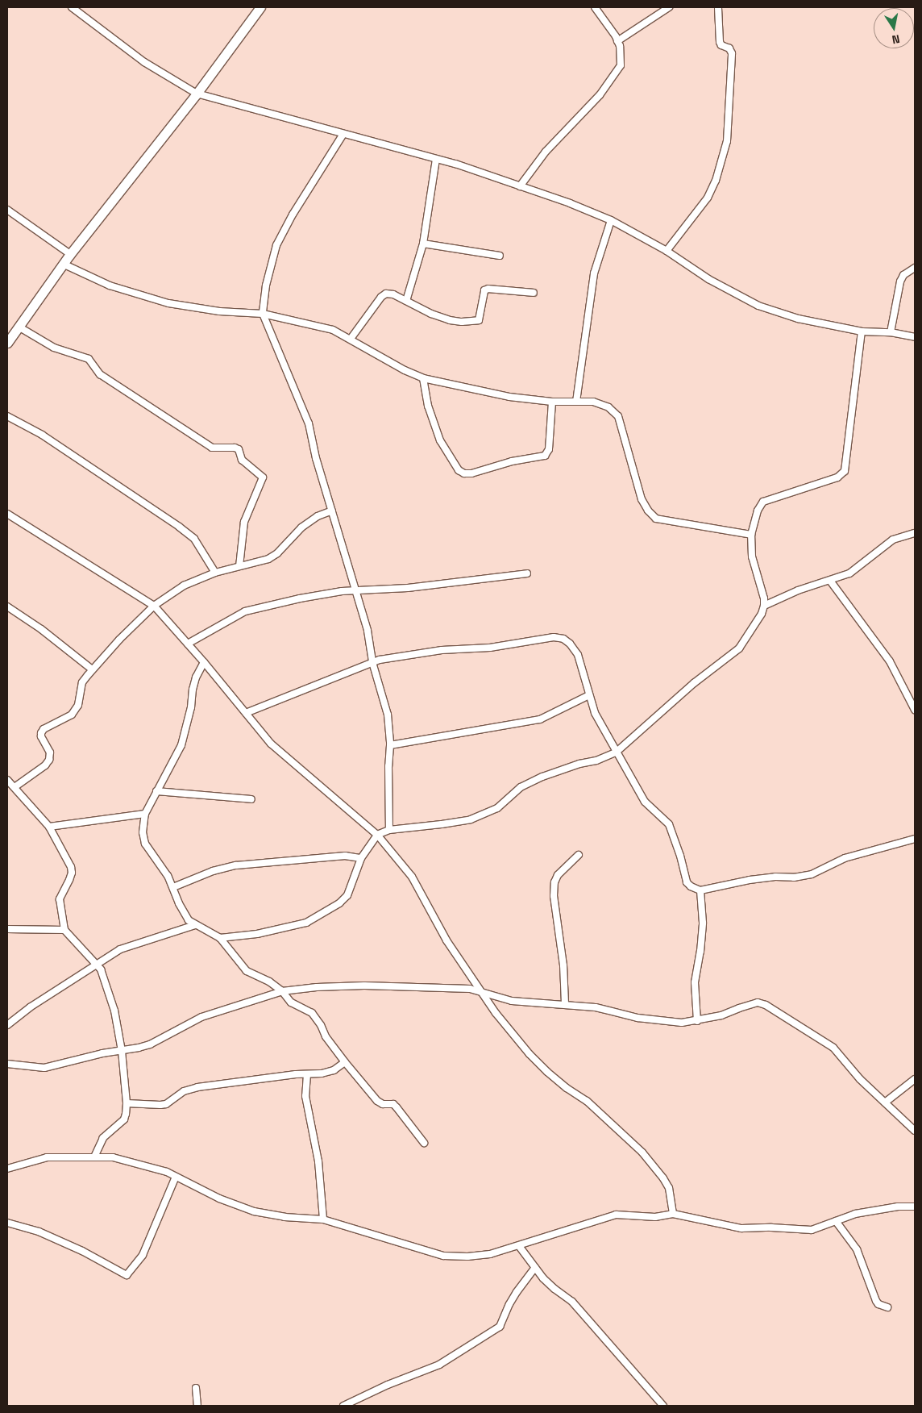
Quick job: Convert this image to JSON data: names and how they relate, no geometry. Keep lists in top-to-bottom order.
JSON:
{
  "north": "bottom"
}
